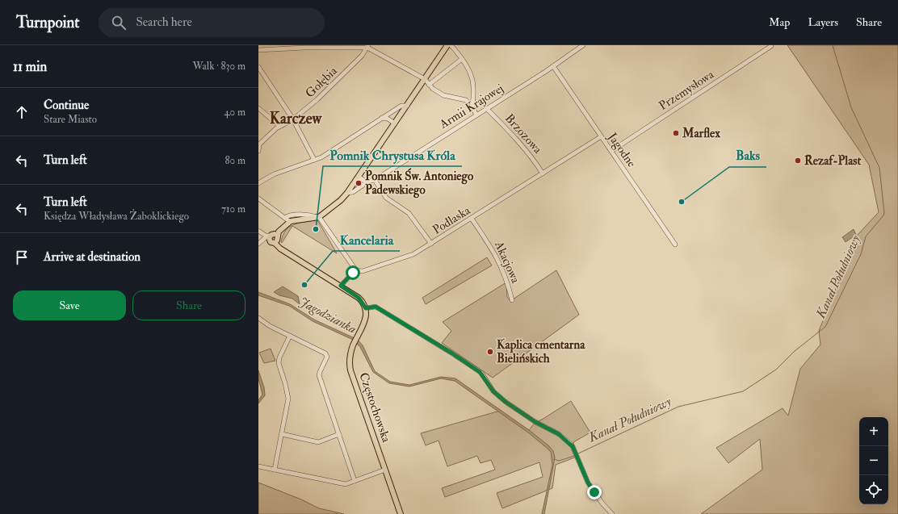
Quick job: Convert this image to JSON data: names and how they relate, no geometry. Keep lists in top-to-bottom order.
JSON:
{
  "streets": {
    "main road": ["Częstochowska"],
    "street": [
      "Gołębia",
      "Przemysłowa",
      "Armii Krajowej",
      "Brzozowa",
      "Jagodne",
      "Podlaska",
      "Akacjowa"
    ]
  },
  "crossings": [
    ["Przemysłowa", "Jagodne"],
    ["Armii Krajowej", "Brzozowa"],
    ["Armii Krajowej", "Jagodne"],
    ["Brzozowa", "Podlaska"],
    ["Jagodne", "Podlaska"],
    ["Podlaska", "Akacjowa"]
  ],
  "districts": ["Karczew"],
  "water": ["Kanał Południowy", "Jagodzianka"],
  "places": [
    "Marflex",
    "Rezaf-Plast",
    "Pomnik Św. Antoniego Padewskiego",
    "Baks",
    "Pomnik Chrystusa Króla",
    "Kancelaria",
    "Kaplica cmentarna Bielińskich"
  ],
  "page": {
    "header": "Turnpoint",
    "search": "Search here",
    "nav": ["Map", "Layers", "Share"],
    "heading": ["11 min", "Walk · 830 m"],
    "list": [
      ["Continue", "Stare Miasto", "40 m"],
      ["Turn left", "80 m"],
      ["Turn left", "Księdza Władysława Żaboklickiego", "710 m"],
      "Arrive at destination"
    ],
    "buttons": ["Save", "Share"],
    "map_buttons": ["+", "−"]
  }
}
